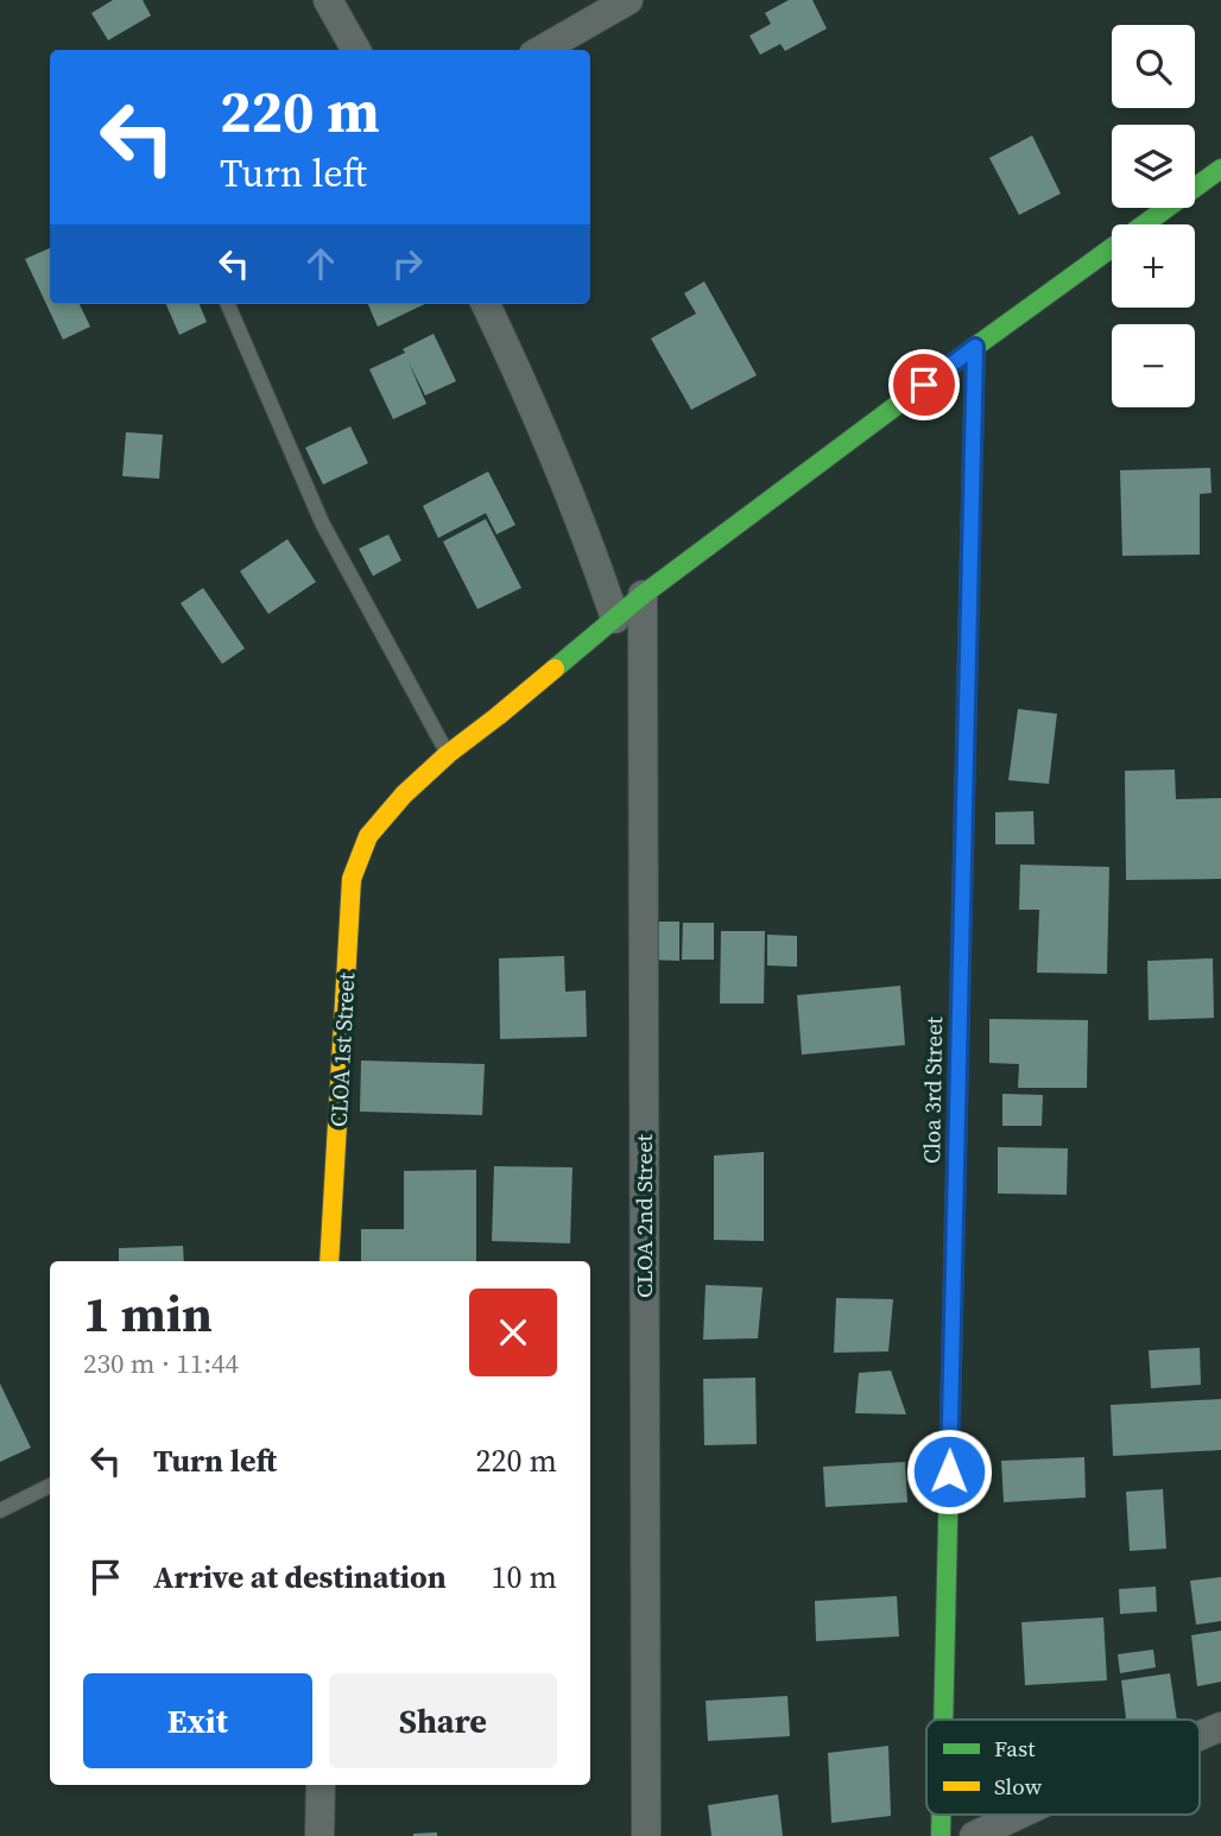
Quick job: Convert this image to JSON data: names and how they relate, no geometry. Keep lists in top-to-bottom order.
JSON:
{
  "streets": {
    "street": ["CLOA 1st Street", "Cloa 3rd Street", "CLOA 2nd Street"]
  },
  "crossings": [
    ["CLOA 1st Street", "Cloa 3rd Street"],
    ["CLOA 1st Street", "CLOA 2nd Street"]
  ],
  "legend": ["Fast", "Slow"],
  "page": {
    "map_buttons": ["+", "−"],
    "turn": ["220 m", "Turn left"],
    "heading": ["1 min", "230 m · 11:44"],
    "list": [
      {
        "name": "Turn left",
        "value": "220 m"
      },
      {
        "name": "Arrive at destination",
        "value": "10 m"
      }
    ],
    "buttons": ["Exit", "Share"]
  }
}
